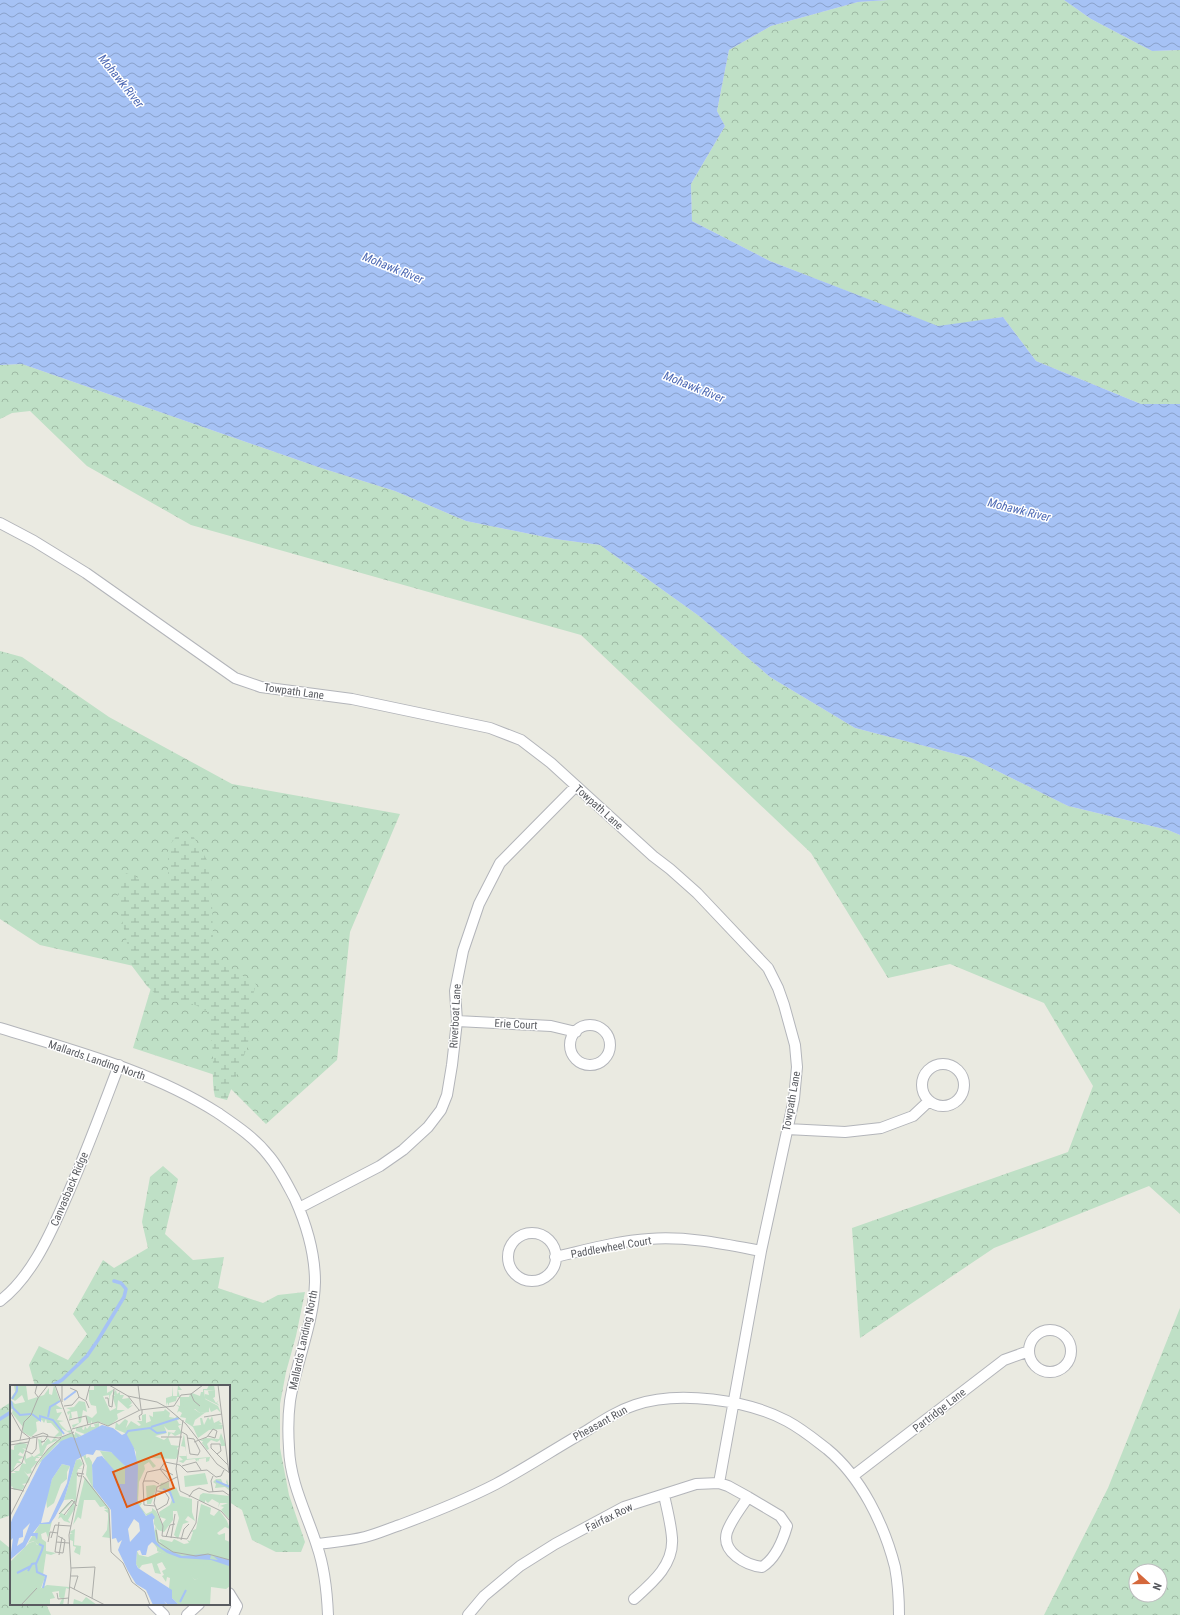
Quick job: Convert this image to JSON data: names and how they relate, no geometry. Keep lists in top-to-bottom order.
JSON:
{
  "streets": {
    "street": [
      "Towpath Lane",
      "Riverboat Lane",
      "Erie Court",
      "Mallards Landing North",
      "Canvasback Ridge",
      "Paddlewheel Court",
      "Partridge Lane",
      "Pheasant Run",
      "Fairfax Row"
    ]
  },
  "crossings": [
    ["Towpath Lane", "Riverboat Lane"],
    ["Towpath Lane", "Paddlewheel Court"],
    ["Towpath Lane", "Pheasant Run"],
    ["Riverboat Lane", "Erie Court"],
    ["Riverboat Lane", "Mallards Landing North"],
    ["Mallards Landing North", "Canvasback Ridge"],
    ["Mallards Landing North", "Pheasant Run"],
    ["Partridge Lane", "Pheasant Run"]
  ],
  "water": ["Mohawk River"],
  "north": "right"
}
